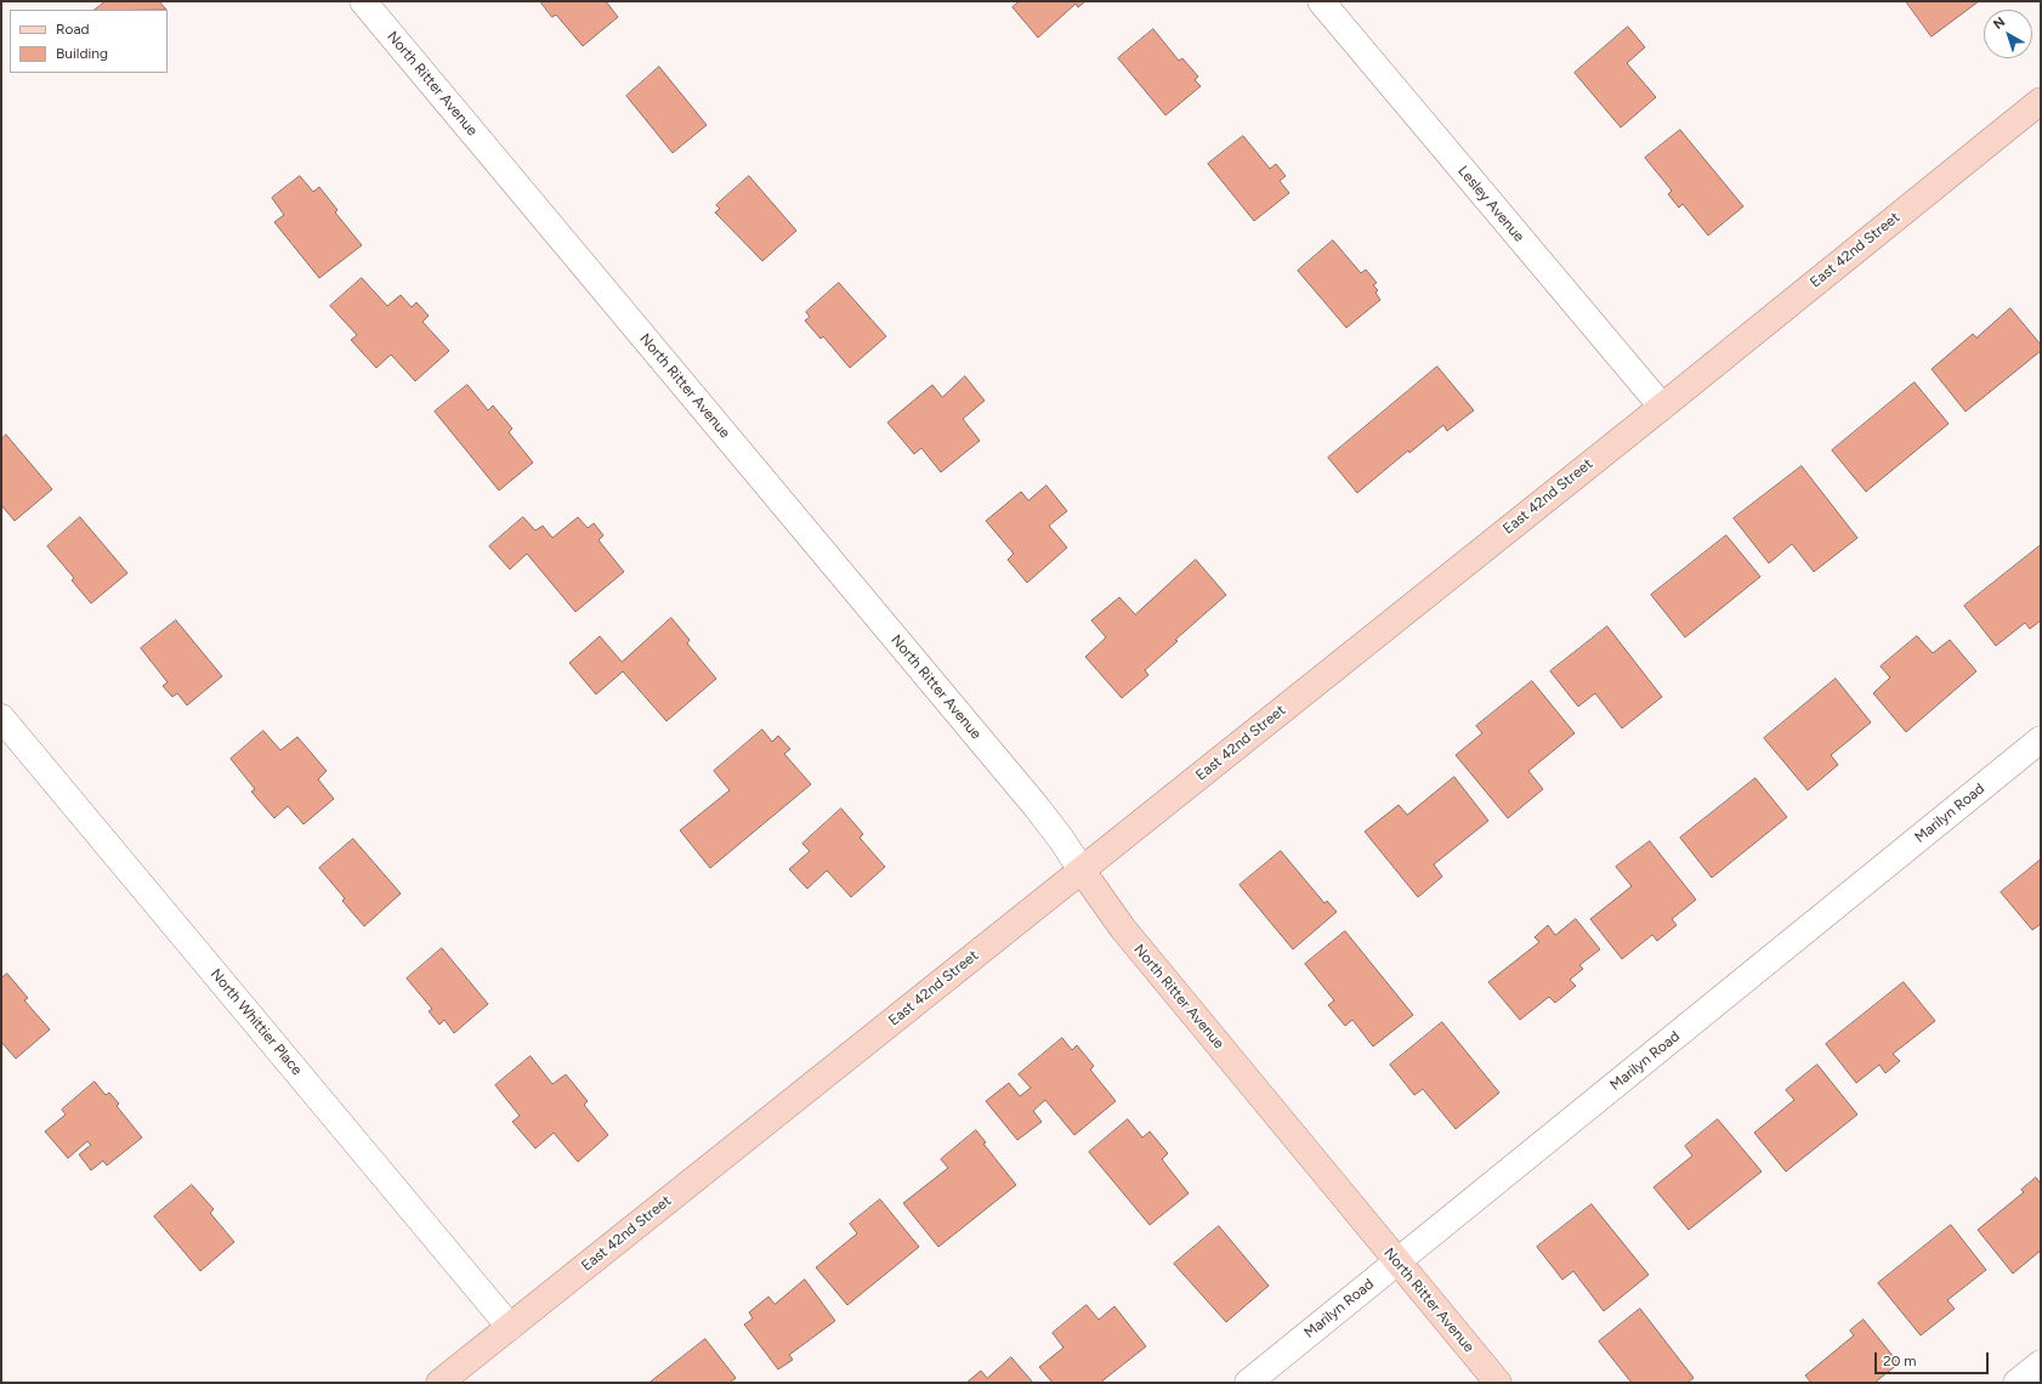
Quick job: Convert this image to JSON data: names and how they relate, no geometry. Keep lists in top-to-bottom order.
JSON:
{
  "streets": {
    "street": [
      "North Ritter Avenue",
      "Lesley Avenue",
      "East 42nd Street",
      "Marilyn Road",
      "North Whittier Place"
    ]
  },
  "crossings": [
    ["North Ritter Avenue", "East 42nd Street"],
    ["North Ritter Avenue", "Marilyn Road"],
    ["Lesley Avenue", "East 42nd Street"],
    ["East 42nd Street", "North Whittier Place"]
  ],
  "legend": ["Road", "Building"],
  "scale_bar": "20 m",
  "north": "top left"
}
